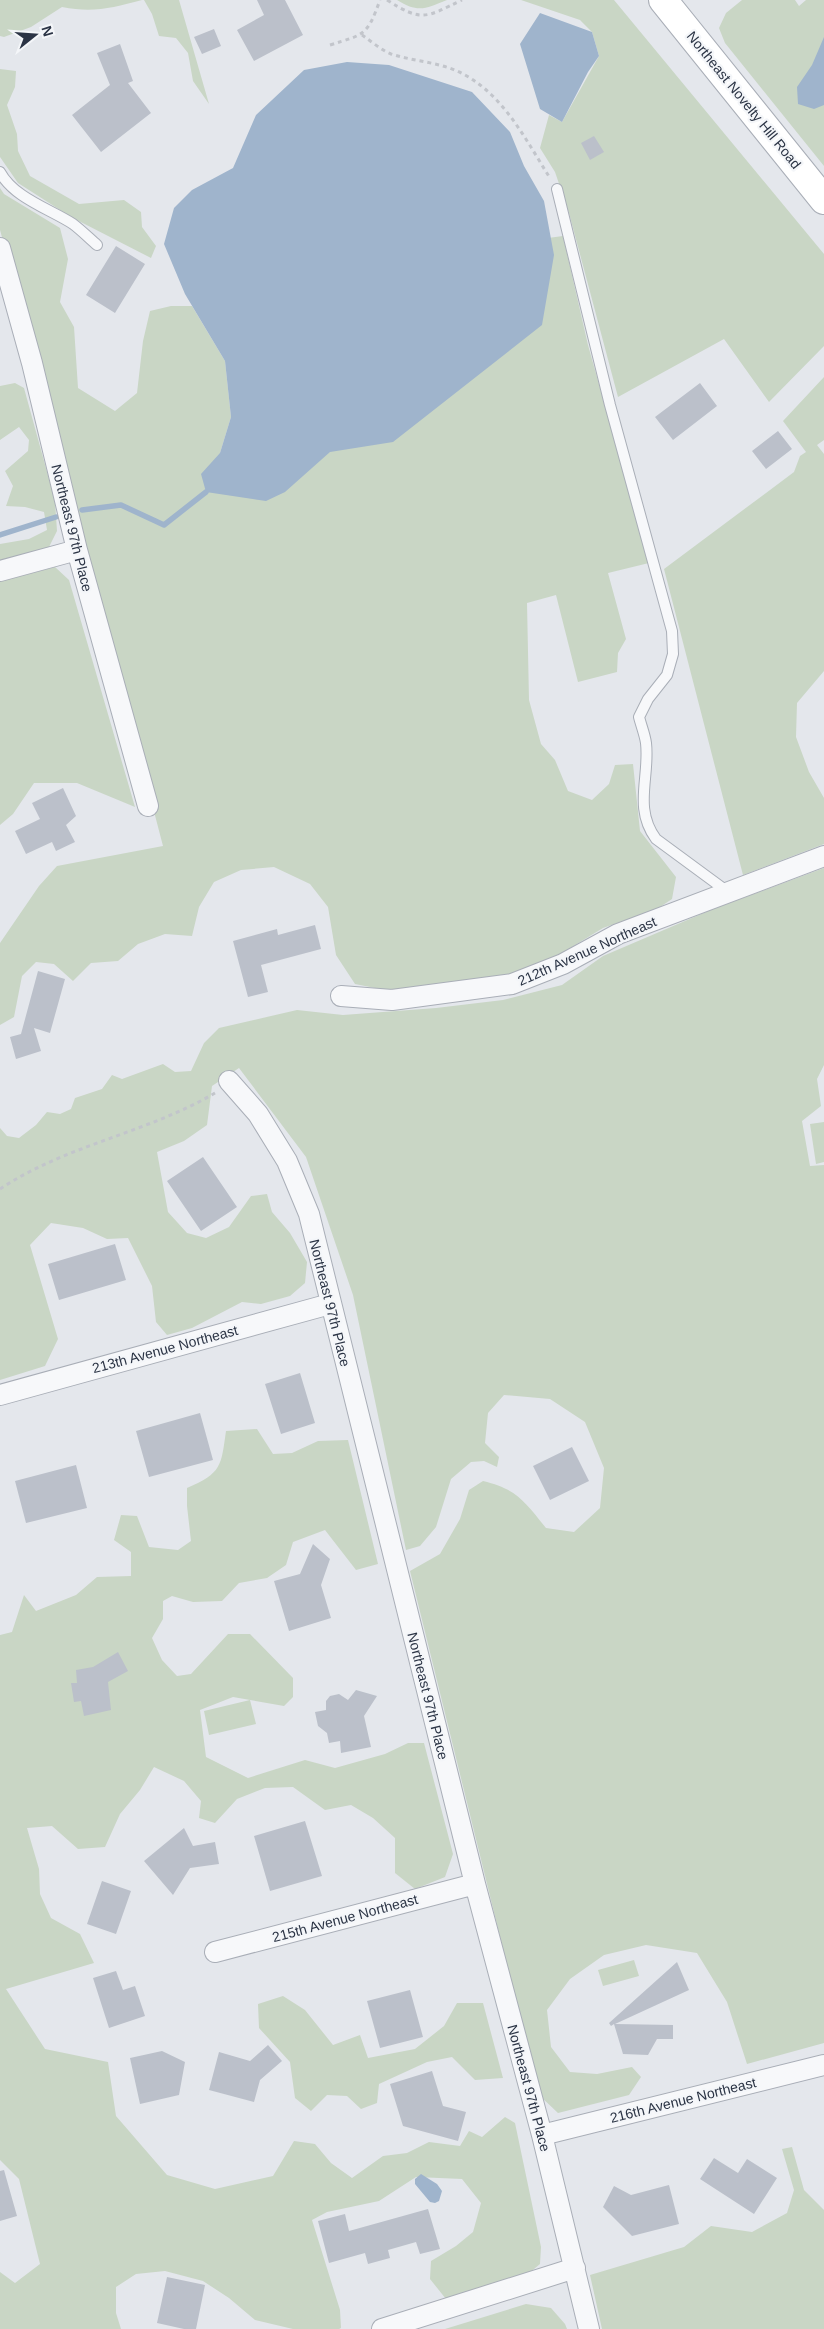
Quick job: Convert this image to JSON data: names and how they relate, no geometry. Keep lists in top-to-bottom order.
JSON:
{
  "streets": {
    "main road": ["Northeast Novelty Hill Road"],
    "street": [
      "Northeast 97th Place",
      "212th Avenue Northeast",
      "213th Avenue Northeast",
      "215th Avenue Northeast",
      "216th Avenue Northeast"
    ]
  },
  "crossings": [
    ["Northeast 97th Place", "213th Avenue Northeast"],
    ["Northeast 97th Place", "215th Avenue Northeast"],
    ["Northeast 97th Place", "216th Avenue Northeast"]
  ],
  "north": "right"
}
